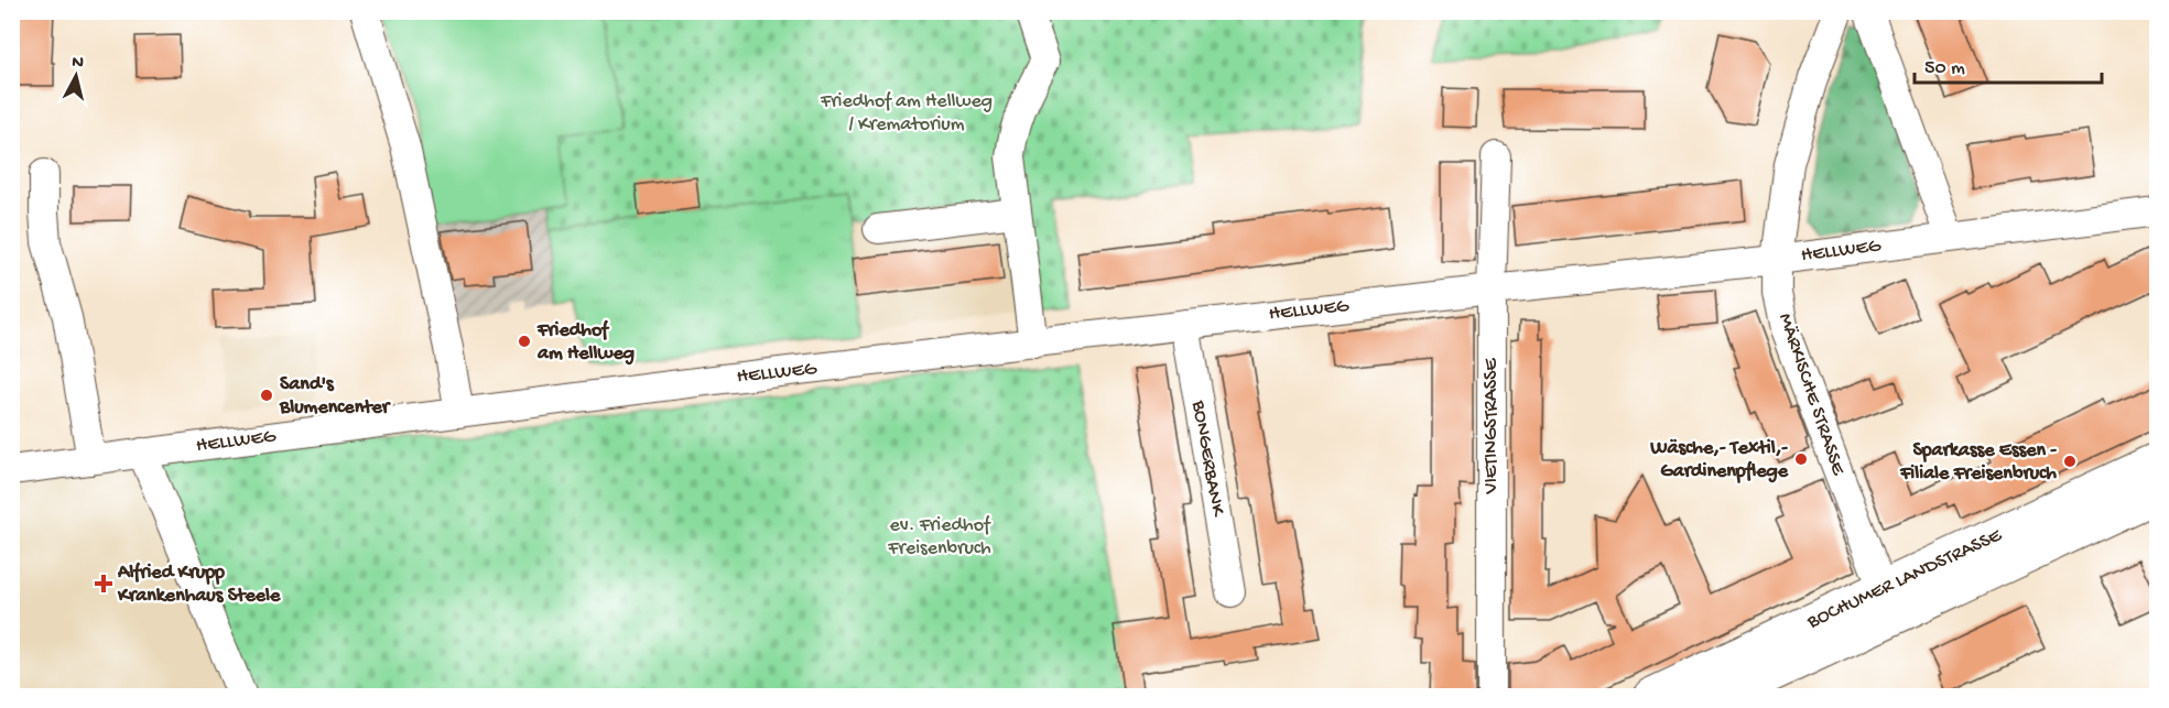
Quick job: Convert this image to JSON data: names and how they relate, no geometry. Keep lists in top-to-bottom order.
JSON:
{
  "streets": {
    "main road": ["BOCHUMER LANDSTRASSE"],
    "street": [
      "HELLWEG",
      "MÄRKISCHE STRASSE",
      "VIETINGSTRASSE",
      "BONGERBANK"
    ]
  },
  "crossings": [
    ["HELLWEG", "MÄRKISCHE STRASSE"],
    ["HELLWEG", "VIETINGSTRASSE"],
    ["HELLWEG", "BONGERBANK"],
    ["MÄRKISCHE STRASSE", "BOCHUMER LANDSTRASSE"]
  ],
  "parks": ["Friedhof am Hellweg / Krematorium", "ev. Friedhof Freisenbruch"],
  "places": {
    "other": [
      "Friedhof am Hellweg",
      "Sand's Blumencenter",
      "Wäsche,- Textil,- Gardinenpflege",
      "Sparkasse Essen - Filiale Freisenbruch"
    ],
    "health": ["Alfried Krupp Krankenhaus Steele"]
  },
  "scale_bar": "50 m",
  "north": "top"
}
